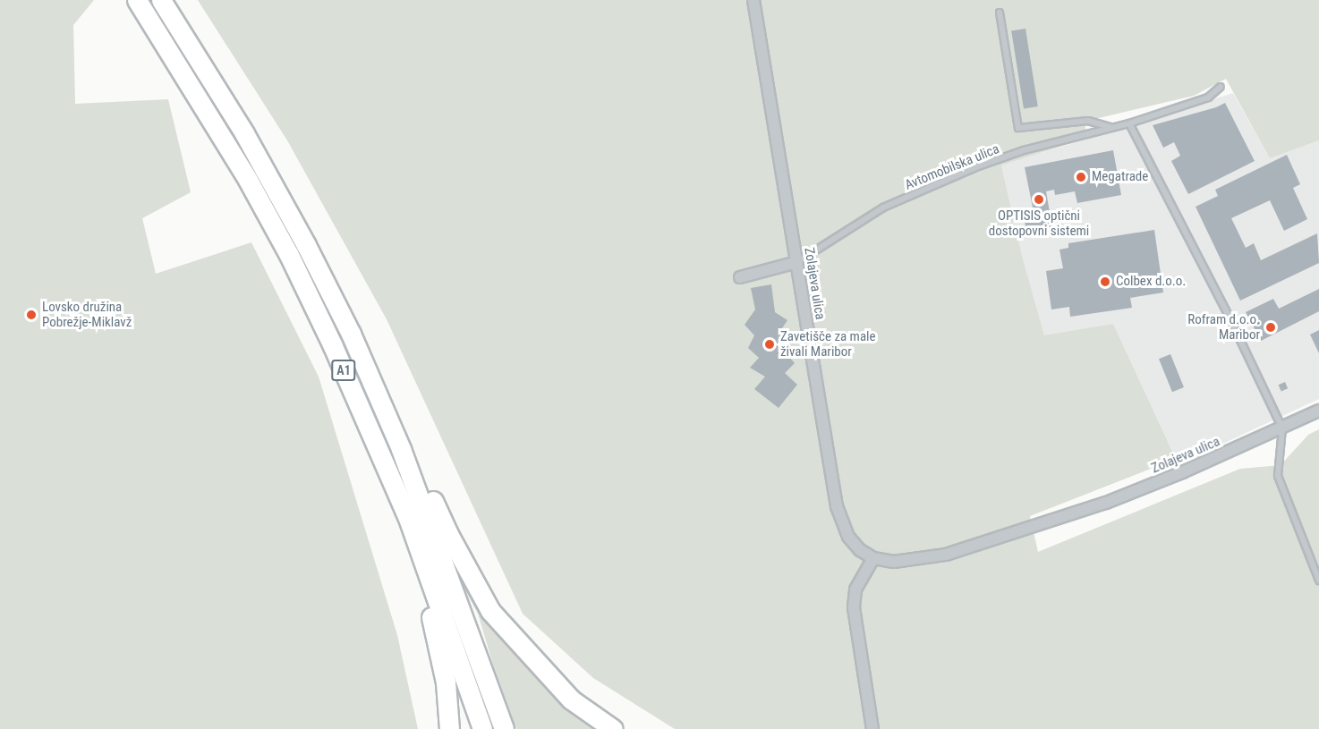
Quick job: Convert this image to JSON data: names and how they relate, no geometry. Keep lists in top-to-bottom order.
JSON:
{
  "streets": {
    "highway": ["A1"],
    "street": ["Zolajeva ulica"],
    "lane": ["Avtomobilska ulica"]
  },
  "crossings": [
    ["Avtomobilska ulica", "Zolajeva ulica"]
  ],
  "places": [
    "Megatrade",
    "OPTISIS optični dostopovni sistemi",
    "Colbex d.o.o.",
    "Lovsko družina Pobrežje-Miklavž",
    "Rofram d.o.o. Maribor",
    "Zavetišče za male živali Maribor"
  ]
}
